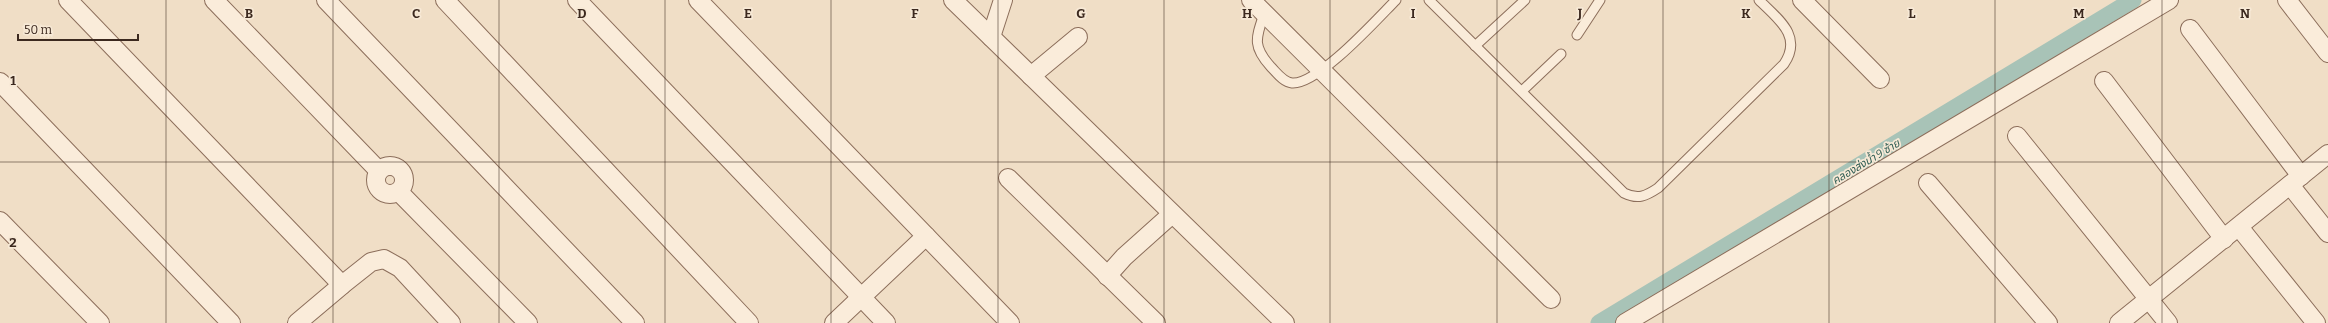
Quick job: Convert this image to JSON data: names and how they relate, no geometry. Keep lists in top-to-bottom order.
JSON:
{
  "water": ["คลองส่งน้ำ 9 ซ้าย"],
  "scale_bar": "50 m",
  "grid": {
    "columns": [
      "B",
      "C",
      "D",
      "E",
      "F",
      "G",
      "H",
      "I",
      "J",
      "K",
      "L",
      "M",
      "N"
    ],
    "rows": ["1", "2"]
  }
}
